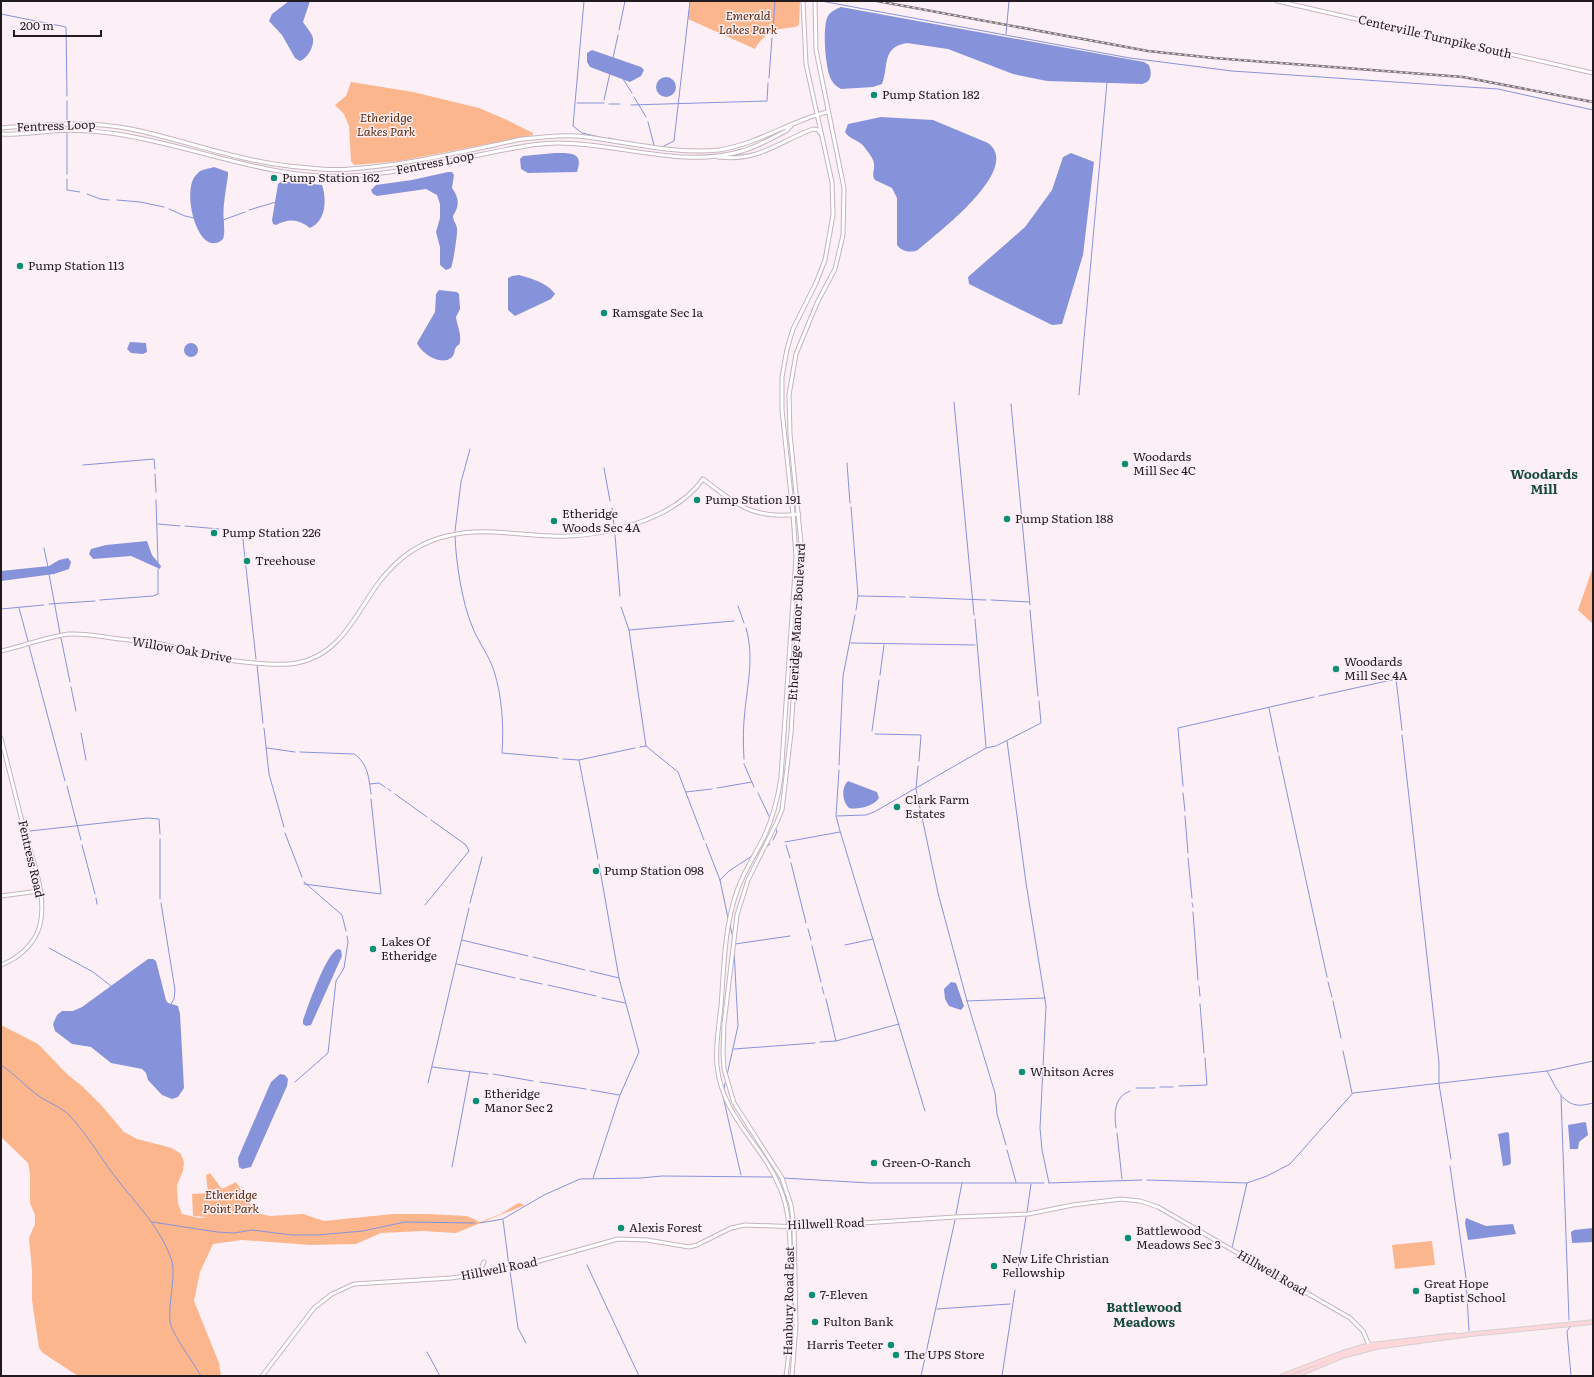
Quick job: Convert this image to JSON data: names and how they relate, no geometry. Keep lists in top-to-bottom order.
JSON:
{
  "streets": {
    "street": [
      "Centerville Turnpike South",
      "Fentress Loop",
      "Etheridge Manor Boulevard",
      "Willow Oak Drive",
      "Fentress Road",
      "Hillwell Road",
      "Hanbury Road East"
    ]
  },
  "crossings": [
    ["Fentress Loop", "Etheridge Manor Boulevard"],
    ["Etheridge Manor Boulevard", "Willow Oak Drive"],
    ["Etheridge Manor Boulevard", "Hillwell Road"],
    ["Etheridge Manor Boulevard", "Hanbury Road East"],
    ["Hillwell Road", "Hanbury Road East"]
  ],
  "districts": ["Woodards Mill", "Battlewood Meadows"],
  "parks": ["Emerald Lakes Park", "Etheridge Lakes Park", "Etheridge Point Park"],
  "places": [
    "Pump Station 182",
    "Pump Station 162",
    "Pump Station 113",
    "Ramsgate Sec 1a",
    "Woodards Mill Sec 4C",
    "Pump Station 191",
    "Pump Station 188",
    "Etheridge Woods Sec 4A",
    "Pump Station 226",
    "Treehouse",
    "Woodards Mill Sec 4A",
    "Clark Farm Estates",
    "Pump Station 098",
    "Lakes Of Etheridge",
    "Whitson Acres",
    "Etheridge Manor Sec 2",
    "Green-O-Ranch",
    "Alexis Forest",
    "Battlewood Meadows Sec 3",
    "New Life Christian Fellowship",
    "Great Hope Baptist School",
    "7-Eleven",
    "Fulton Bank",
    "Harris Teeter",
    "The UPS Store"
  ],
  "scale_bar": "200 m"
}
